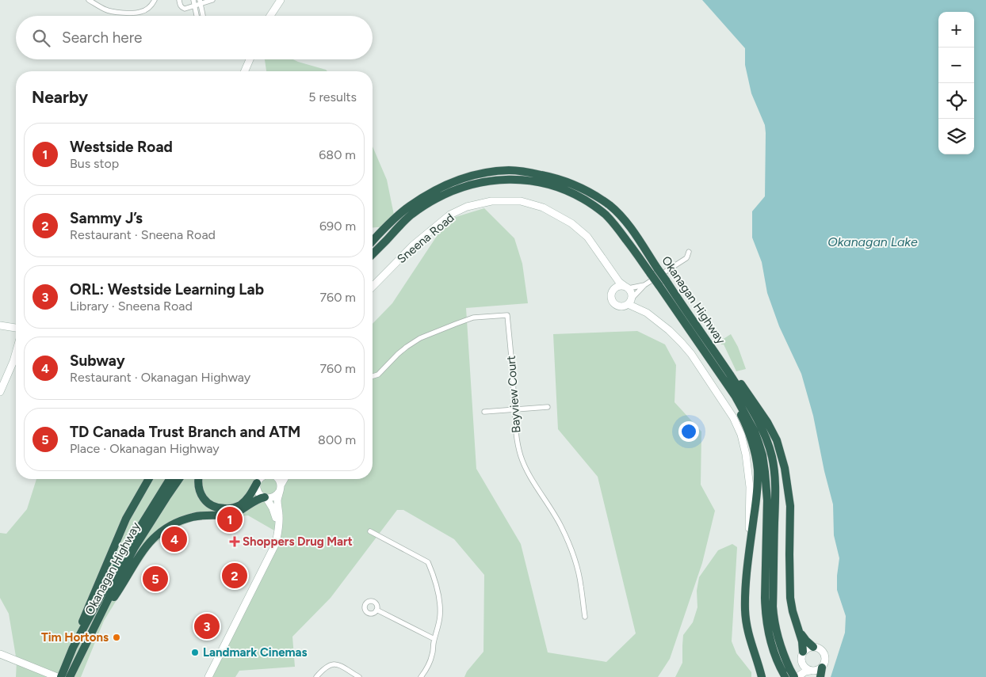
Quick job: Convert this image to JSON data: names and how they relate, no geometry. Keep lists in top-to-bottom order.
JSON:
{
  "streets": {
    "highway": ["Okanagan Highway"],
    "street": ["Sneena Road", "Bayview Court"]
  },
  "water": ["Okanagan Lake"],
  "places": {
    "health": ["Shoppers Drug Mart"],
    "other": ["Tim Hortons", "Landmark Cinemas"]
  },
  "page": {
    "map_buttons": ["+", "−"],
    "search": "Search here",
    "heading": ["Nearby", "5 results"],
    "list": [
      {
        "mark": "1",
        "name": "Westside Road",
        "note": "Bus stop",
        "value": "680 m"
      },
      {
        "mark": "2",
        "name": "Sammy J’s",
        "note": "Restaurant · Sneena Road",
        "value": "690 m"
      },
      {
        "mark": "3",
        "name": "ORL: Westside Learning Lab",
        "note": "Library · Sneena Road",
        "value": "760 m"
      },
      {
        "mark": "4",
        "name": "Subway",
        "note": "Restaurant · Okanagan Highway",
        "value": "760 m"
      },
      {
        "mark": "5",
        "name": "TD Canada Trust Branch and ATM",
        "note": "Place · Okanagan Highway",
        "value": "800 m"
      }
    ],
    "pins": [
      "1",
      "4",
      "2",
      "5",
      "3"
    ]
  }
}
